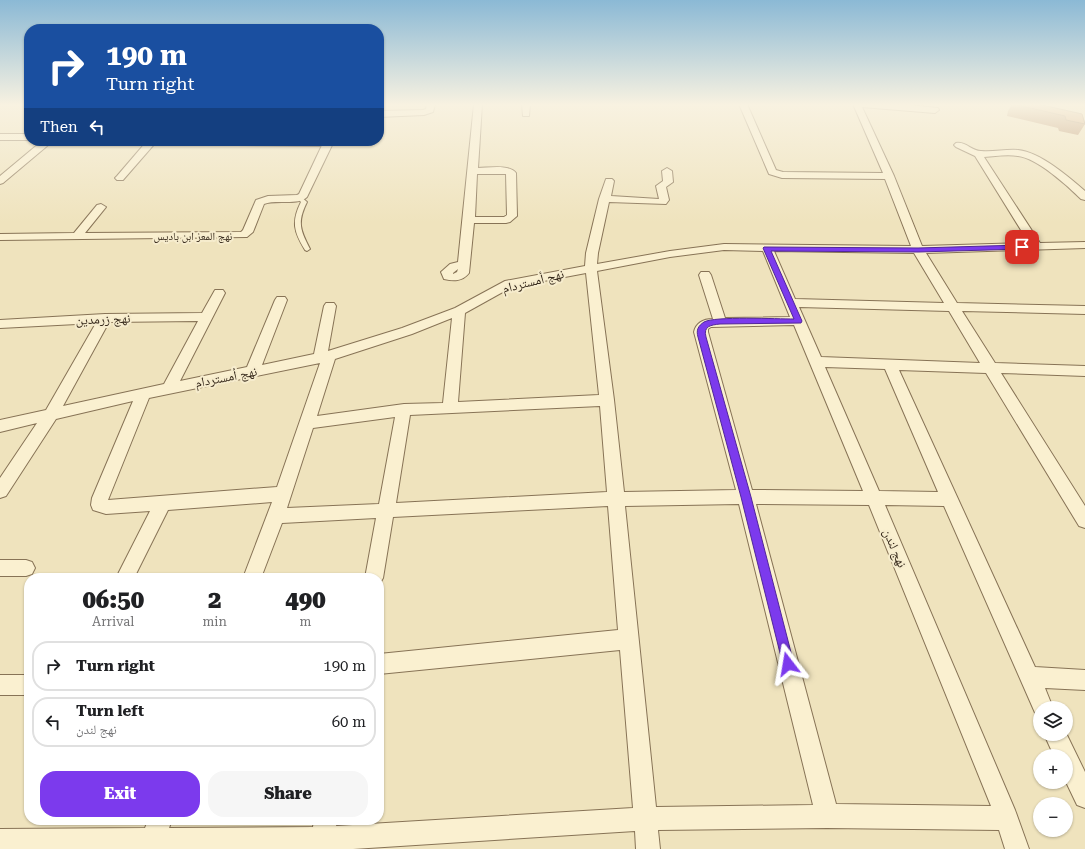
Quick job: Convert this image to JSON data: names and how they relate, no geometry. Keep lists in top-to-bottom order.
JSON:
{
  "streets": {
    "street": [
      "نهج المعز ابن باديس",
      "نهج أمستردام",
      "نهج زرمدين",
      "نهج لندن"
    ]
  },
  "crossings": [
    ["نهج أمستردام", "نهج لندن"]
  ],
  "page": {
    "turn": ["190 m", "Turn right"],
    "then": "Then",
    "eta": [
      "06:50",
      "Arrival",
      "2",
      "min",
      "490",
      "m"
    ],
    "list": [
      {
        "name": "Turn right",
        "value": "190 m"
      },
      {
        "name": "Turn left",
        "note": "نهج لندن",
        "value": "60 m"
      }
    ],
    "map_buttons": ["+", "−"],
    "buttons": ["Exit", "Share"]
  }
}
